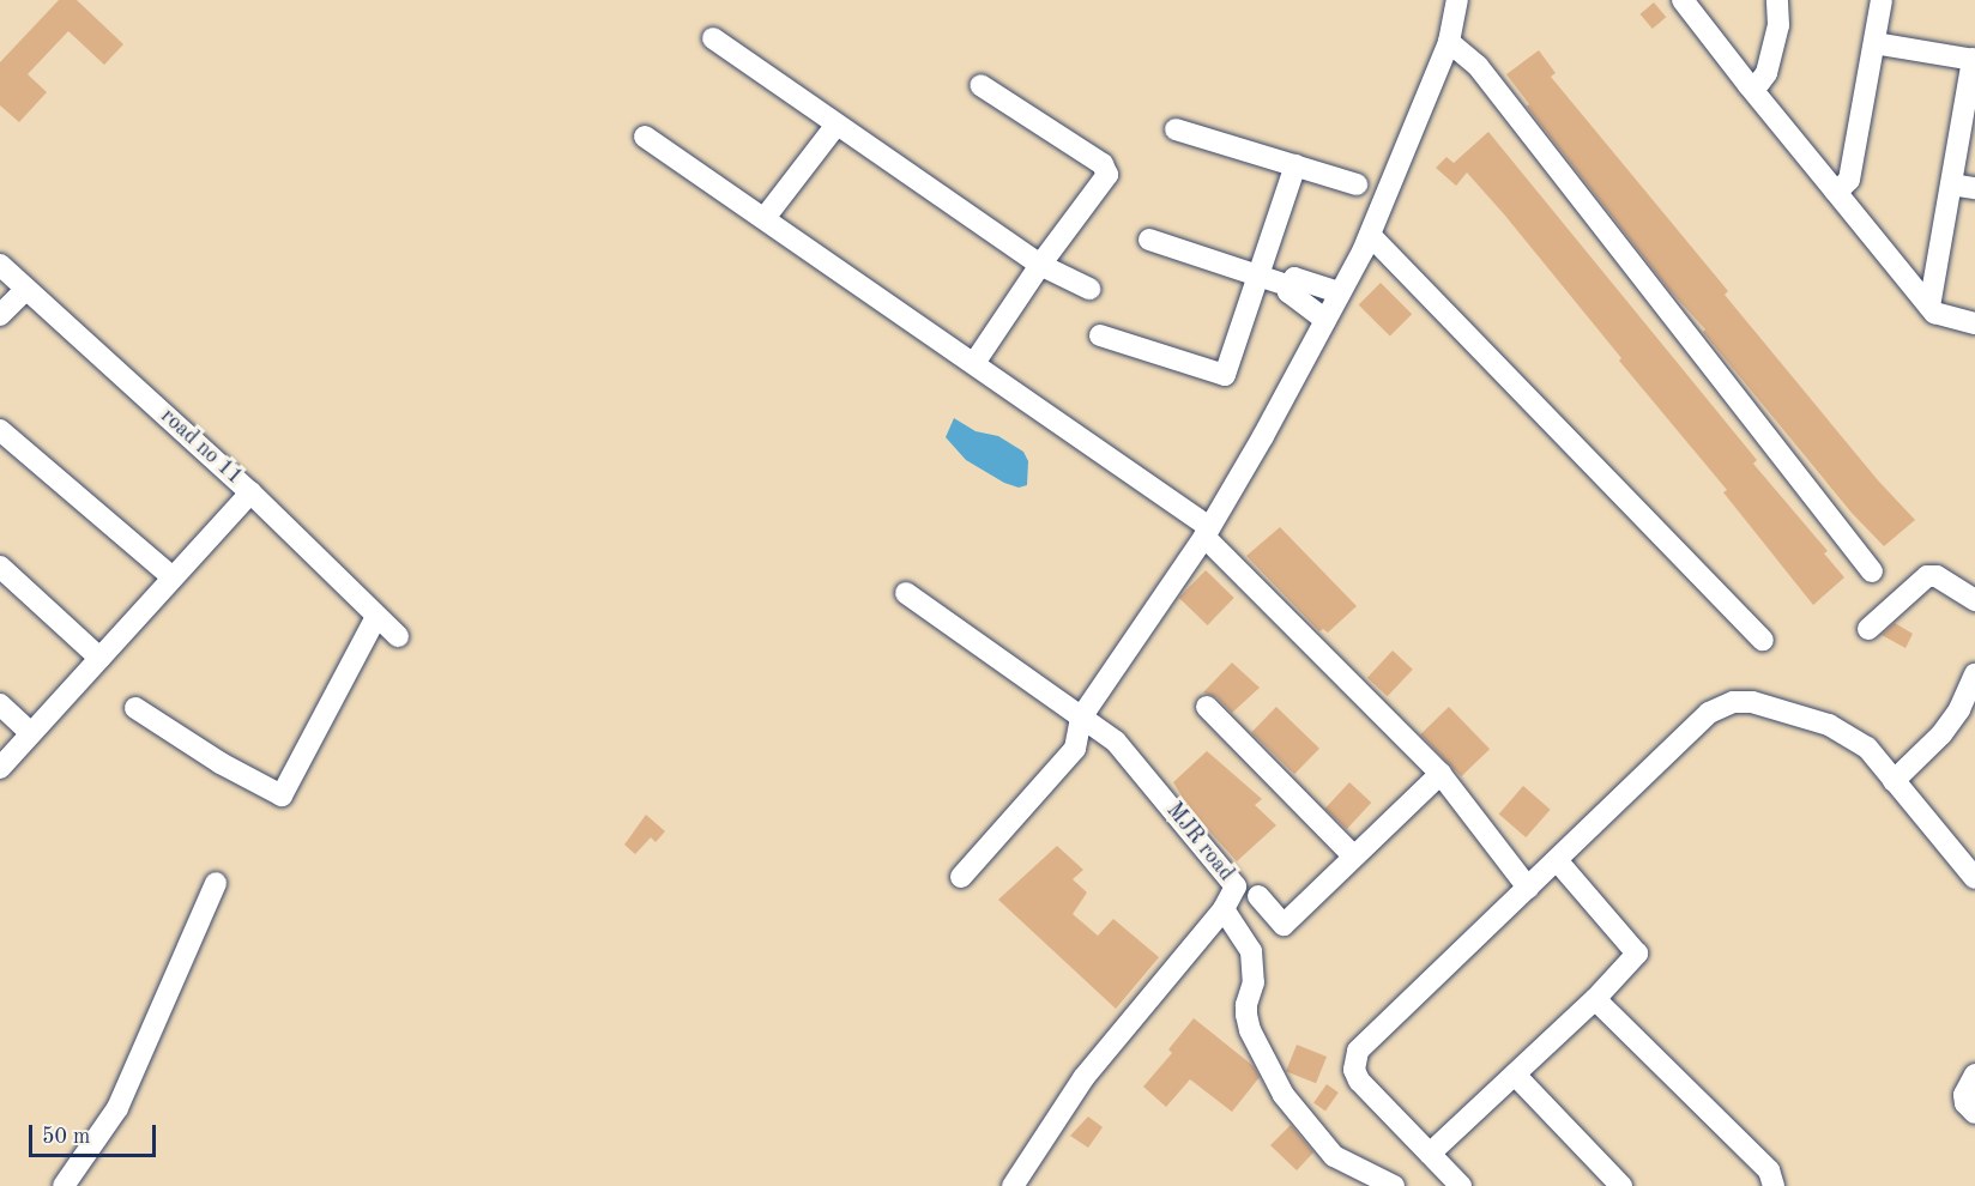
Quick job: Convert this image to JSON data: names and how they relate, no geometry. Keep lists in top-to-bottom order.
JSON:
{
  "streets": {
    "street": ["road no 11", "MJR road"]
  },
  "scale_bar": "50 m"
}
